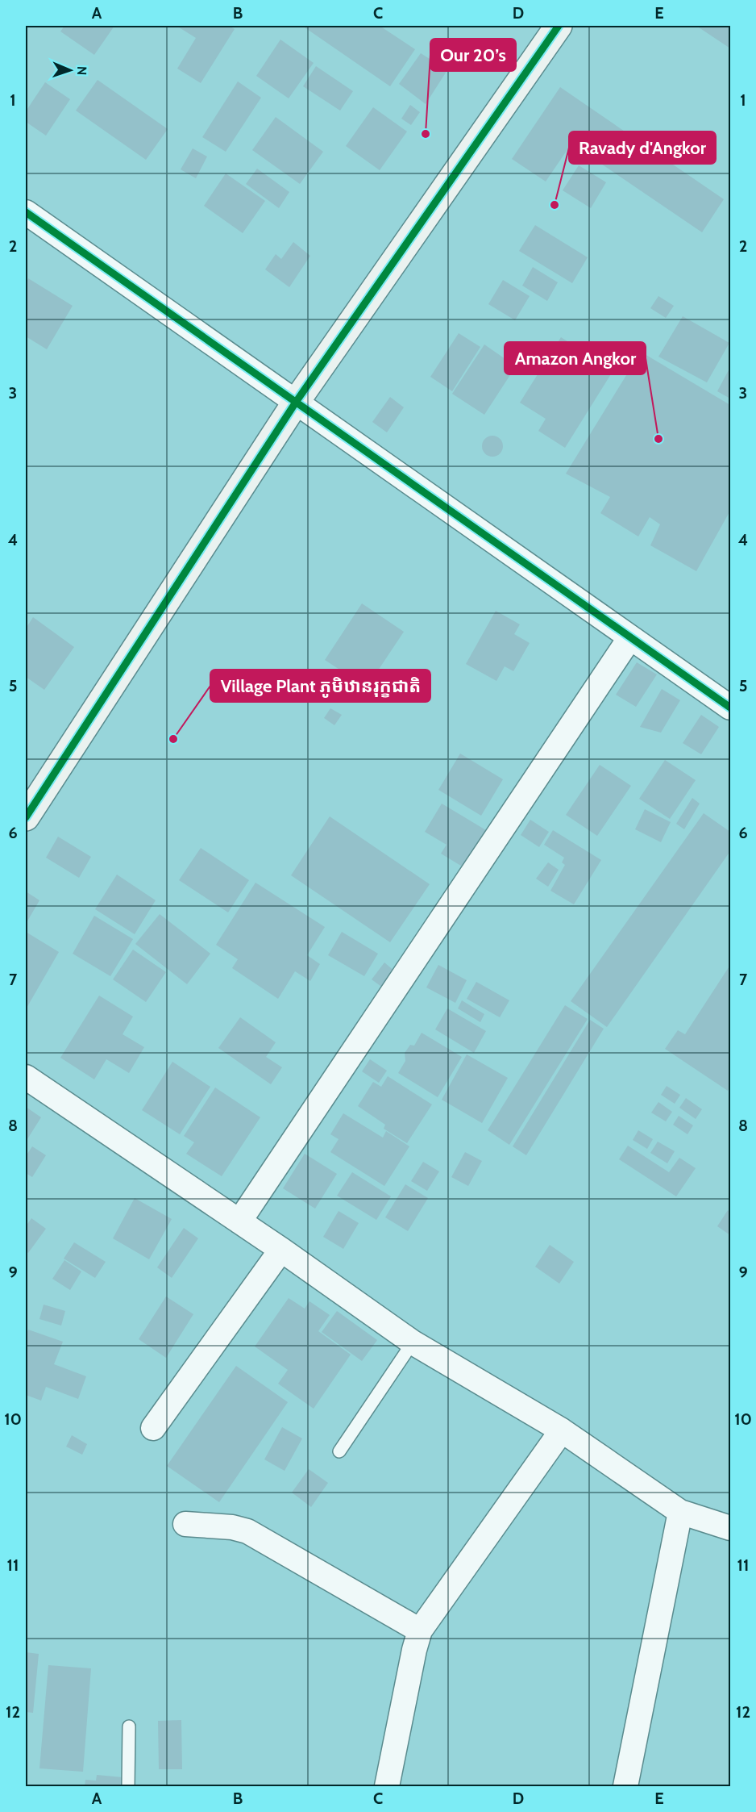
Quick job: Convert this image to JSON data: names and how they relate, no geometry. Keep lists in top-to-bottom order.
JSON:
{
  "places": [
    "Our 20’s",
    "Ravady d'Angkor",
    "Amazon Angkor",
    "Village Plant ភូមិឋានរុក្ខជាតិ"
  ],
  "north": "right",
  "grid": {
    "columns": [
      "A",
      "B",
      "C",
      "D",
      "E"
    ],
    "rows": [
      "1",
      "2",
      "3",
      "4",
      "5",
      "6",
      "7",
      "8",
      "9",
      "10",
      "11",
      "12"
    ]
  }
}
